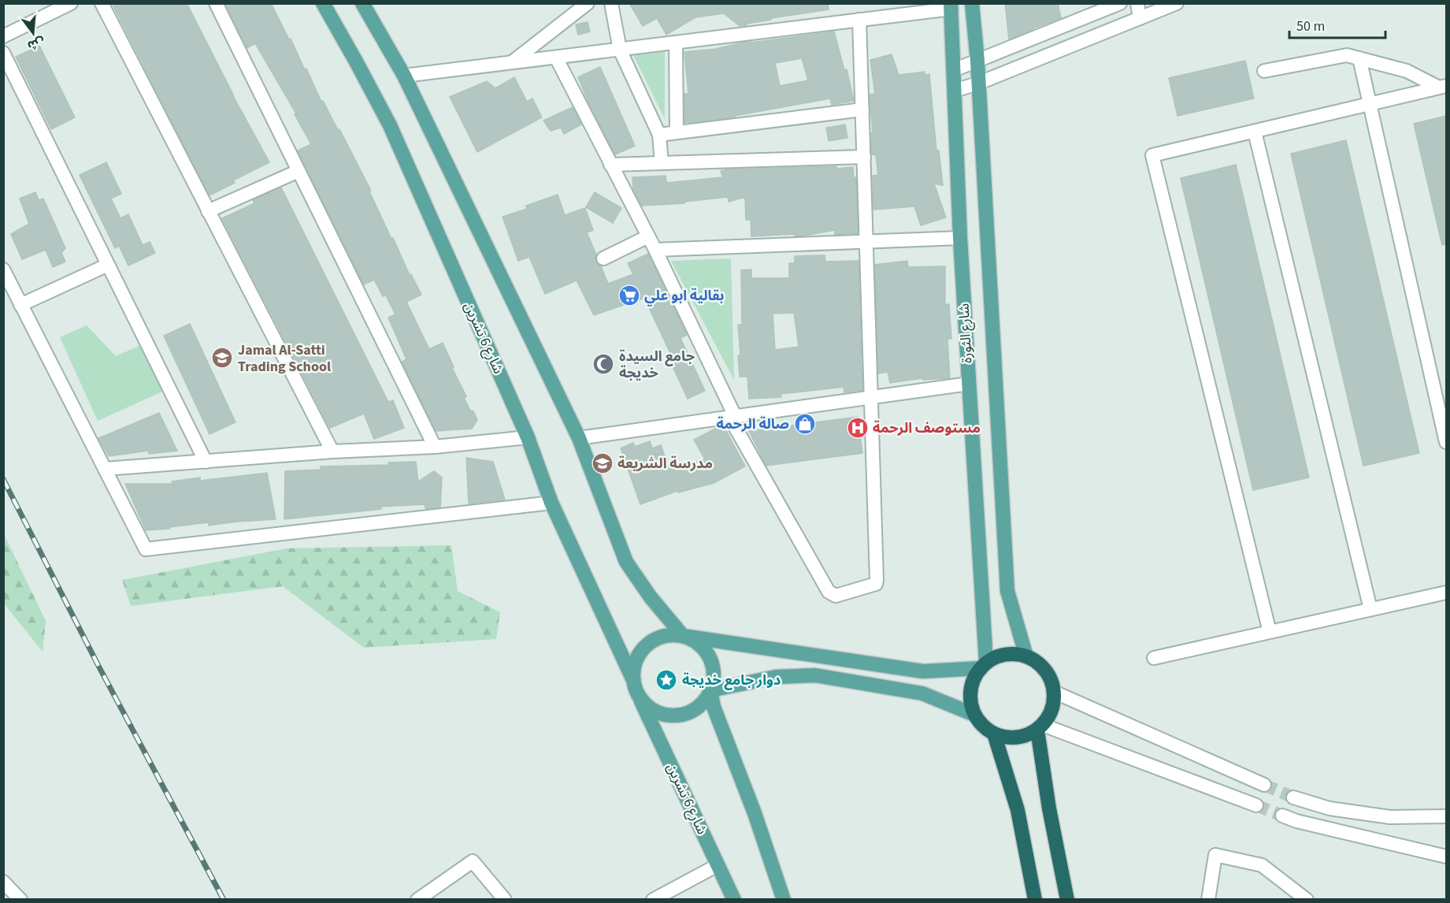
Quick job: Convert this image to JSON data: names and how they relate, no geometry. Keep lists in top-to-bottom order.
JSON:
{
  "streets": {
    "main road": ["شارع الثورة", "شارع 6 تشرين"]
  },
  "places": {
    "supermarket": ["بقالية ابو علي"],
    "school or university": ["Jamal Al-Satti Trading School", "مدرسة الشريعة"],
    "mosque": ["جامع السيدة خديجة"],
    "shop": ["صالة الرحمة"],
    "hospital": ["مستوصف الرحمة"],
    "place": ["دوار جامع خديجة"]
  },
  "scale_bar": "50 m",
  "north": "bottom"
}
